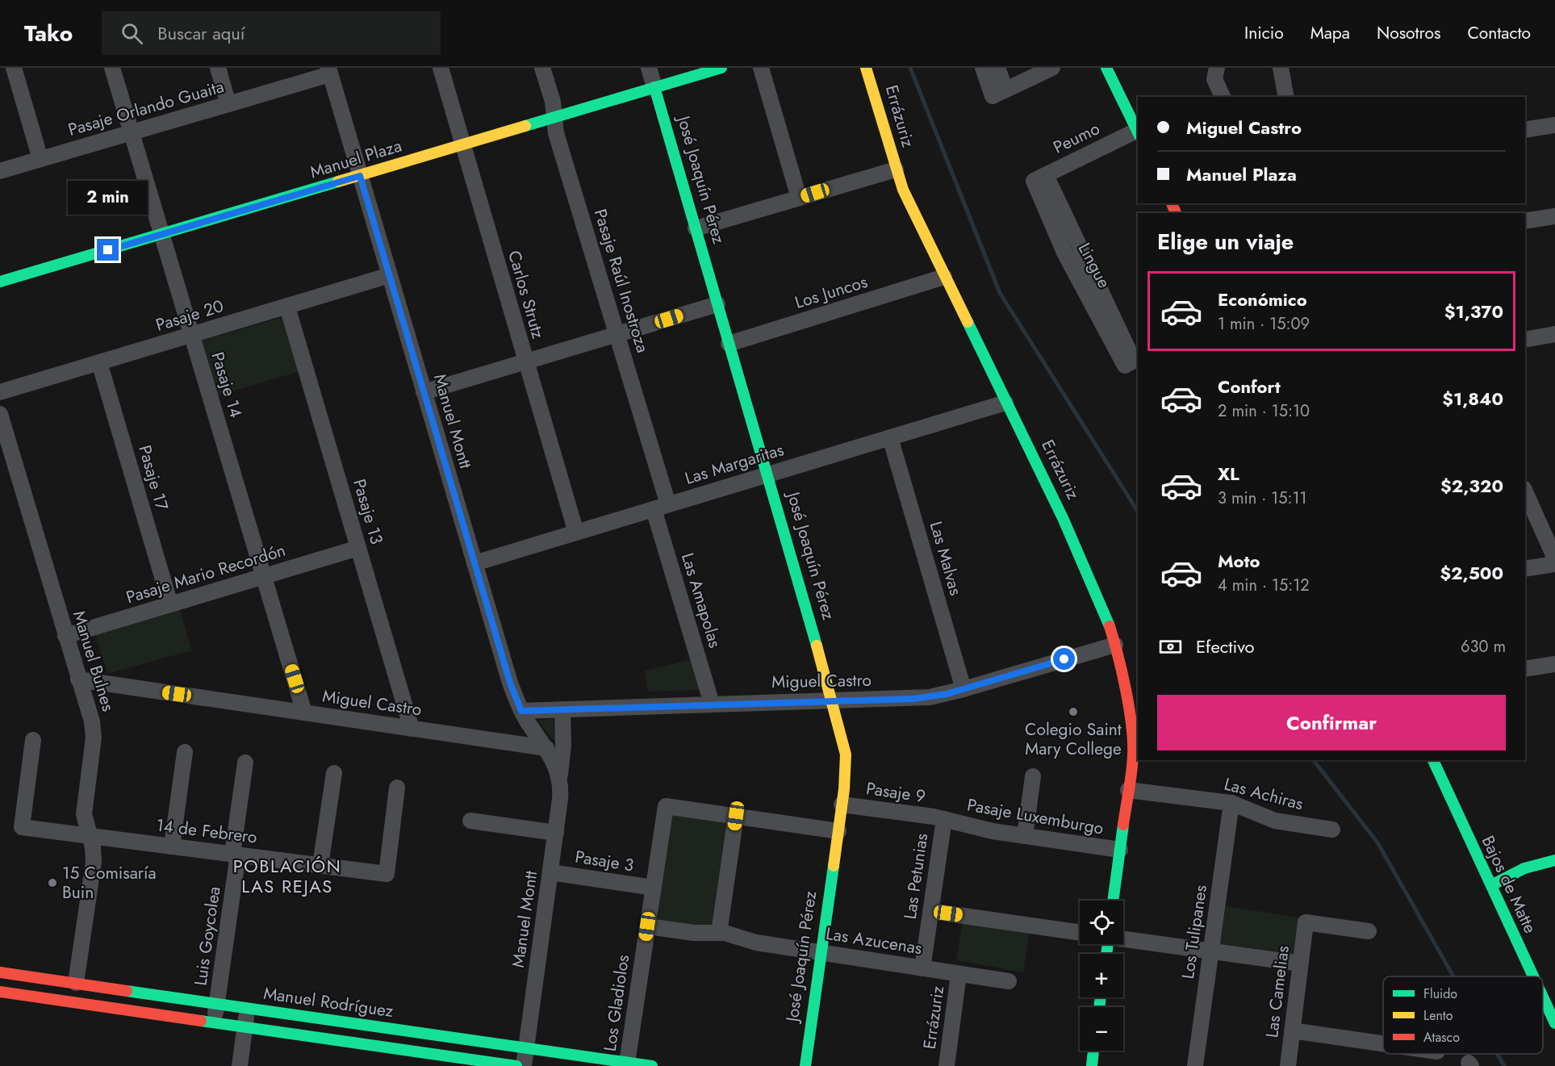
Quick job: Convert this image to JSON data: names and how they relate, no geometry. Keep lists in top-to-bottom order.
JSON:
{
  "streets": {
    "street": [
      "Pasaje Orlando Guaita",
      "Errázuriz",
      "Peumo",
      "Manuel Plaza",
      "José Joaquín Pérez",
      "Lingue",
      "Pasaje Raúl Inostroza",
      "Los Juncos",
      "Carlos Strutz",
      "Pasaje 20",
      "Pasaje 14",
      "Manuel Montt",
      "Las Margaritas",
      "Pasaje 17",
      "Pasaje 13",
      "Las Malvas",
      "Pasaje Mario Recordón",
      "Las Amapolas",
      "Manuel Bulnes",
      "Miguel Castro",
      "Pasaje 9",
      "Las Achiras",
      "Pasaje Luxemburgo",
      "14 de Febrero",
      "Pasaje 3",
      "Las Petunias",
      "Bajos de Matte",
      "Los Tulipanes",
      "Luis Goycolea",
      "Las Azucenas",
      "Las Camelias",
      "Manuel Rodríguez",
      "Los Gladiolos"
    ]
  },
  "crossings": [
    ["Pasaje Orlando Guaita", "Pasaje 14"],
    ["Pasaje Orlando Guaita", "Manuel Montt"],
    ["Errázuriz", "Los Juncos"],
    ["Errázuriz", "Las Margaritas"],
    ["Errázuriz", "Miguel Castro"],
    ["Errázuriz", "Las Achiras"],
    ["Errázuriz", "Pasaje Luxemburgo"],
    ["Errázuriz", "Las Azucenas"],
    ["Peumo", "Lingue"],
    ["Manuel Plaza", "José Joaquín Pérez"],
    ["Manuel Plaza", "Pasaje Raúl Inostroza"],
    ["Manuel Plaza", "Carlos Strutz"],
    ["Manuel Plaza", "Pasaje 14"],
    ["Manuel Plaza", "Manuel Montt"],
    ["José Joaquín Pérez", "Los Juncos"],
    ["José Joaquín Pérez", "Las Margaritas"],
    ["José Joaquín Pérez", "Miguel Castro"],
    ["José Joaquín Pérez", "Pasaje 9"],
    ["José Joaquín Pérez", "Las Azucenas"],
    ["Pasaje Raúl Inostroza", "Las Margaritas"],
    ["Pasaje Raúl Inostroza", "Las Amapolas"],
    ["Carlos Strutz", "Las Margaritas"],
    ["Pasaje 20", "Pasaje 14"],
    ["Pasaje 20", "Manuel Montt"],
    ["Pasaje 20", "Pasaje 17"],
    ["Pasaje 20", "Pasaje 13"],
    ["Pasaje 14", "Pasaje Mario Recordón"],
    ["Pasaje 14", "Miguel Castro"],
    ["Manuel Montt", "Las Margaritas"],
    ["Manuel Montt", "Miguel Castro"],
    ["Manuel Montt", "Pasaje 3"],
    ["Manuel Montt", "Manuel Rodríguez"],
    ["Las Margaritas", "Las Malvas"],
    ["Las Margaritas", "Las Amapolas"],
    ["Pasaje 17", "Pasaje Mario Recordón"],
    ["Pasaje 13", "Pasaje Mario Recordón"],
    ["Pasaje 13", "Miguel Castro"],
    ["Las Malvas", "Miguel Castro"],
    ["Pasaje Mario Recordón", "Manuel Bulnes"],
    ["Las Amapolas", "Miguel Castro"],
    ["Manuel Bulnes", "Miguel Castro"],
    ["Manuel Bulnes", "14 de Febrero"],
    ["Manuel Bulnes", "Manuel Rodríguez"],
    ["Pasaje 9", "Pasaje Luxemburgo"],
    ["Pasaje 9", "Las Petunias"],
    ["Las Achiras", "Los Tulipanes"],
    ["Pasaje Luxemburgo", "Las Petunias"],
    ["14 de Febrero", "Luis Goycolea"],
    ["Pasaje 3", "Los Gladiolos"],
    ["Las Petunias", "Las Azucenas"],
    ["Luis Goycolea", "Manuel Rodríguez"],
    ["Las Azucenas", "Los Gladiolos"],
    ["Manuel Rodríguez", "Los Gladiolos"]
  ],
  "districts": ["POBLACIÓN LAS REJAS"],
  "places": ["Colegio Saint Mary College", "15 Comisaría Buin"],
  "legend": ["Fluido", "Lento", "Atasco"],
  "page": {
    "header": "Tako",
    "search": "Buscar aquí",
    "nav": [
      "Inicio",
      "Mapa",
      "Nosotros",
      "Contacto"
    ],
    "banner": ["Miguel Castro", "Manuel Plaza"],
    "bubble": "2 min",
    "heading": "Elige un viaje",
    "list": [
      {
        "name": "Económico",
        "note": "1 min · 15:09",
        "value": "$1,370"
      },
      {
        "name": "Confort",
        "note": "2 min · 15:10",
        "value": "$1,840"
      },
      {
        "name": "XL",
        "note": "3 min · 15:11",
        "value": "$2,320"
      },
      {
        "name": "Moto",
        "note": "4 min · 15:12",
        "value": "$2,500"
      }
    ],
    "pay": ["Efectivo", "630 m"],
    "buttons": "Confirmar",
    "map_buttons": ["+", "−"]
  }
}
